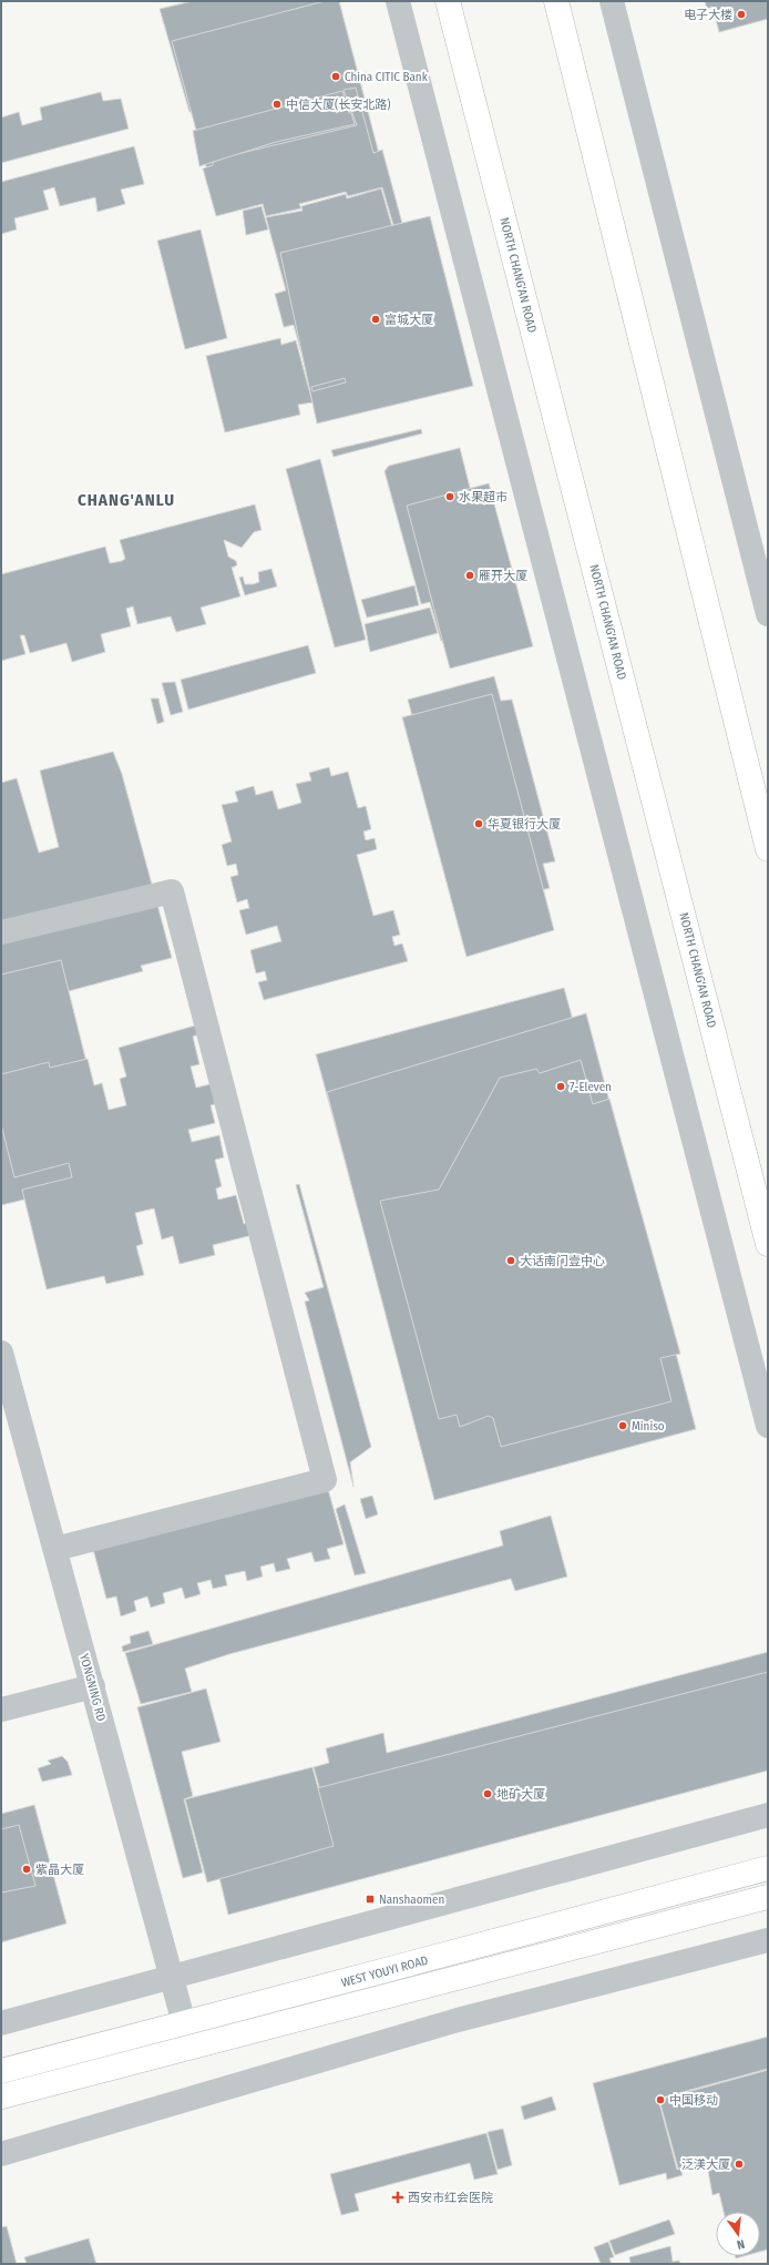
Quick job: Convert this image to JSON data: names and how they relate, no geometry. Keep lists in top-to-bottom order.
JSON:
{
  "streets": {
    "main road": ["NORTH CHANG'AN ROAD", "WEST YOUYI ROAD"],
    "street": ["YONGNING RD"]
  },
  "crossings": [
    ["YONGNING RD", "WEST YOUYI ROAD"]
  ],
  "districts": ["CHANG'ANLU"],
  "places": {
    "other": [
      "电子大楼",
      "China CITIC Bank",
      "中信大厦(长安北路)",
      "富城大厦",
      "水果超市",
      "雁开大厦",
      "华夏银行大厦",
      "7-Eleven",
      "大话南门壹中心",
      "Miniso",
      "地矿大厦",
      "紫晶大厦",
      "中国移动",
      "泛渼大厦"
    ],
    "transit": ["Nanshaomen"],
    "health": ["西安市红会医院"]
  },
  "north": "bottom"
}
